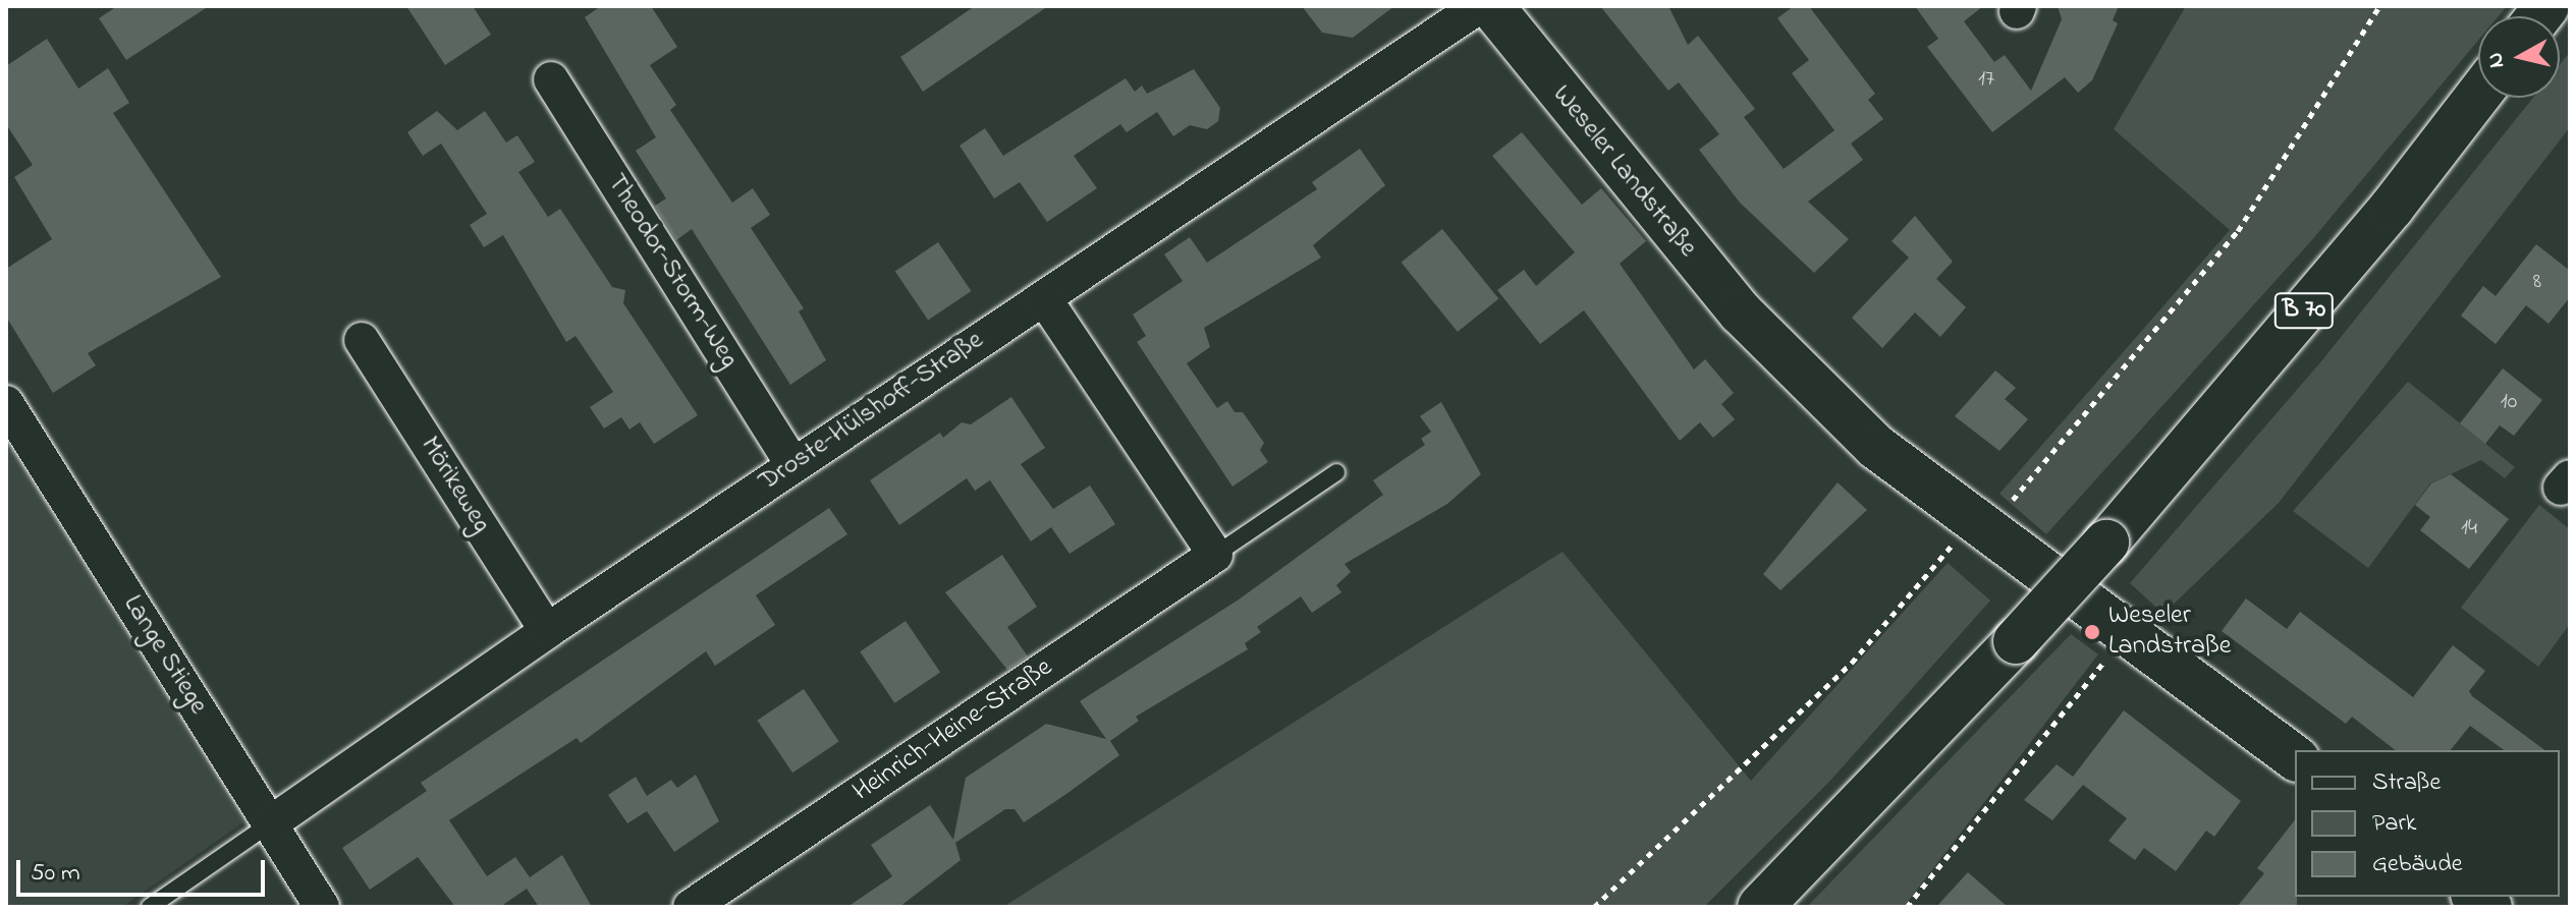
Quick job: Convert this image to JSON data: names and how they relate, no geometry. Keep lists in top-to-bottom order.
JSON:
{
  "streets": {
    "main road": ["Weseler Landstraße", "B 70"],
    "street": [
      "Theodor-Storm-Weg",
      "Droste-Hülshoff-Straße",
      "Mörikeweg",
      "Lange Stiege",
      "Heinrich-Heine-Straße"
    ]
  },
  "crossings": [
    ["Theodor-Storm-Weg", "Droste-Hülshoff-Straße"],
    ["Droste-Hülshoff-Straße", "Mörikeweg"],
    ["Droste-Hülshoff-Straße", "Lange Stiege"]
  ],
  "places": ["Weseler Landstraße"],
  "house_numbers": [
    "17",
    "8",
    "10",
    "14"
  ],
  "legend": ["Straße", "Park", "Gebäude"],
  "scale_bar": "50 m",
  "north": "left"
}
